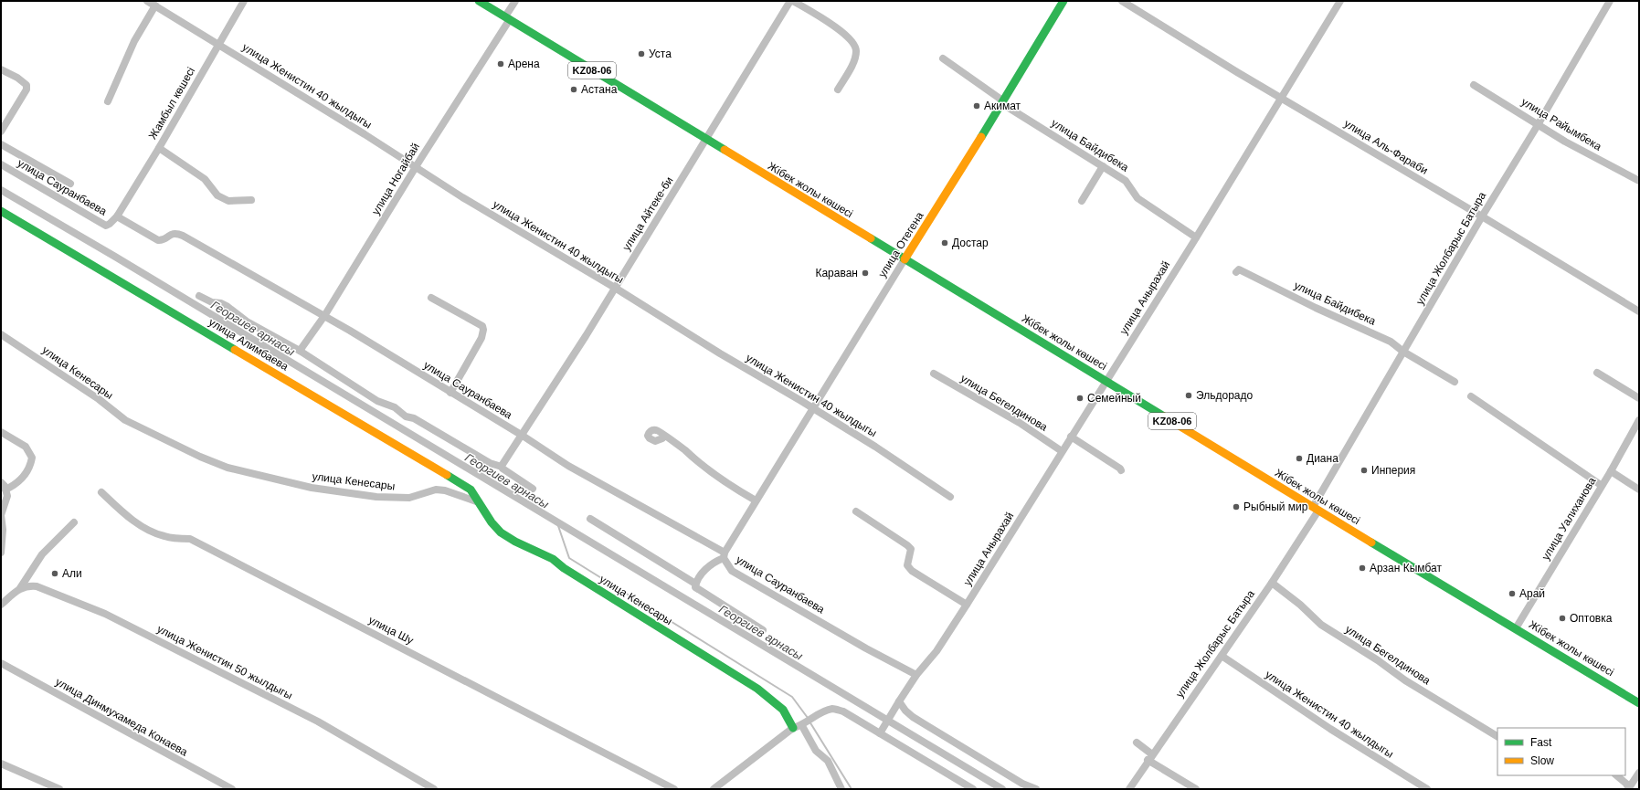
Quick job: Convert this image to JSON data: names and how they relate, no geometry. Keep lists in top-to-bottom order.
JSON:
{
  "streets": {
    "main road": [
      "KZ08-06",
      "Жібек жолы көшесі",
      "улица Отегена",
      "улица Алимбаева",
      "улица Кенесары"
    ],
    "street": [
      "улица Женистин 40 жылдыгы",
      "Жамбыл көшесі",
      "улица Райымбека",
      "улица Байдибека",
      "улица Аль-Фараби",
      "улица Ногайбай",
      "улица Сауранбаева",
      "улица Айтеке-би",
      "улица Жолбарыс Батыра",
      "улица Анырахай",
      "улица Бегелдинова",
      "улица Уалиханова",
      "улица Шу",
      "улица Женистин 50 жылдыгы",
      "улица Динмухамеда Конаева"
    ]
  },
  "crossings": [
    ["улица Женистин 40 жылдыгы", "Жамбыл көшесі"],
    ["улица Женистин 40 жылдыгы", "улица Ногайбай"],
    ["улица Женистин 40 жылдыгы", "улица Айтеке-би"],
    ["улица Женистин 40 жылдыгы", "улица Отегена"],
    ["улица Женистин 40 жылдыгы", "улица Жолбарыс Батыра"],
    ["Жамбыл көшесі", "улица Сауранбаева"],
    ["улица Райымбека", "улица Жолбарыс Батыра"],
    ["улица Байдибека", "улица Отегена"],
    ["улица Байдибека", "улица Жолбарыс Батыра"],
    ["улица Байдибека", "улица Анырахай"],
    ["улица Аль-Фараби", "улица Жолбарыс Батыра"],
    ["улица Аль-Фараби", "улица Анырахай"],
    ["улица Ногайбай", "улица Сауранбаева"],
    ["улица Ногайбай", "Жібек жолы көшесі"],
    ["улица Сауранбаева", "улица Айтеке-би"],
    ["улица Сауранбаева", "улица Отегена"],
    ["улица Сауранбаева", "улица Анырахай"],
    ["Жібек жолы көшесі", "улица Айтеке-би"],
    ["Жібек жолы көшесі", "улица Отегена"],
    ["Жібек жолы көшесі", "улица Жолбарыс Батыра"],
    ["Жібек жолы көшесі", "улица Анырахай"],
    ["Жібек жолы көшесі", "улица Уалиханова"],
    ["улица Жолбарыс Батыра", "улица Бегелдинова"],
    ["улица Анырахай", "улица Бегелдинова"],
    ["улица Алимбаева", "улица Кенесары"]
  ],
  "water": ["Георгиев арнасы"],
  "places": [
    "Уста",
    "Арена",
    "Астана",
    "Акимат",
    "Достар",
    "Караван",
    "Эльдорадо",
    "Семейный",
    "Диана",
    "Инперия",
    "Рыбный мир",
    "Арзан Кымбат",
    "Али",
    "Арай",
    "Оптовка"
  ],
  "legend": ["Fast", "Slow"]
}
